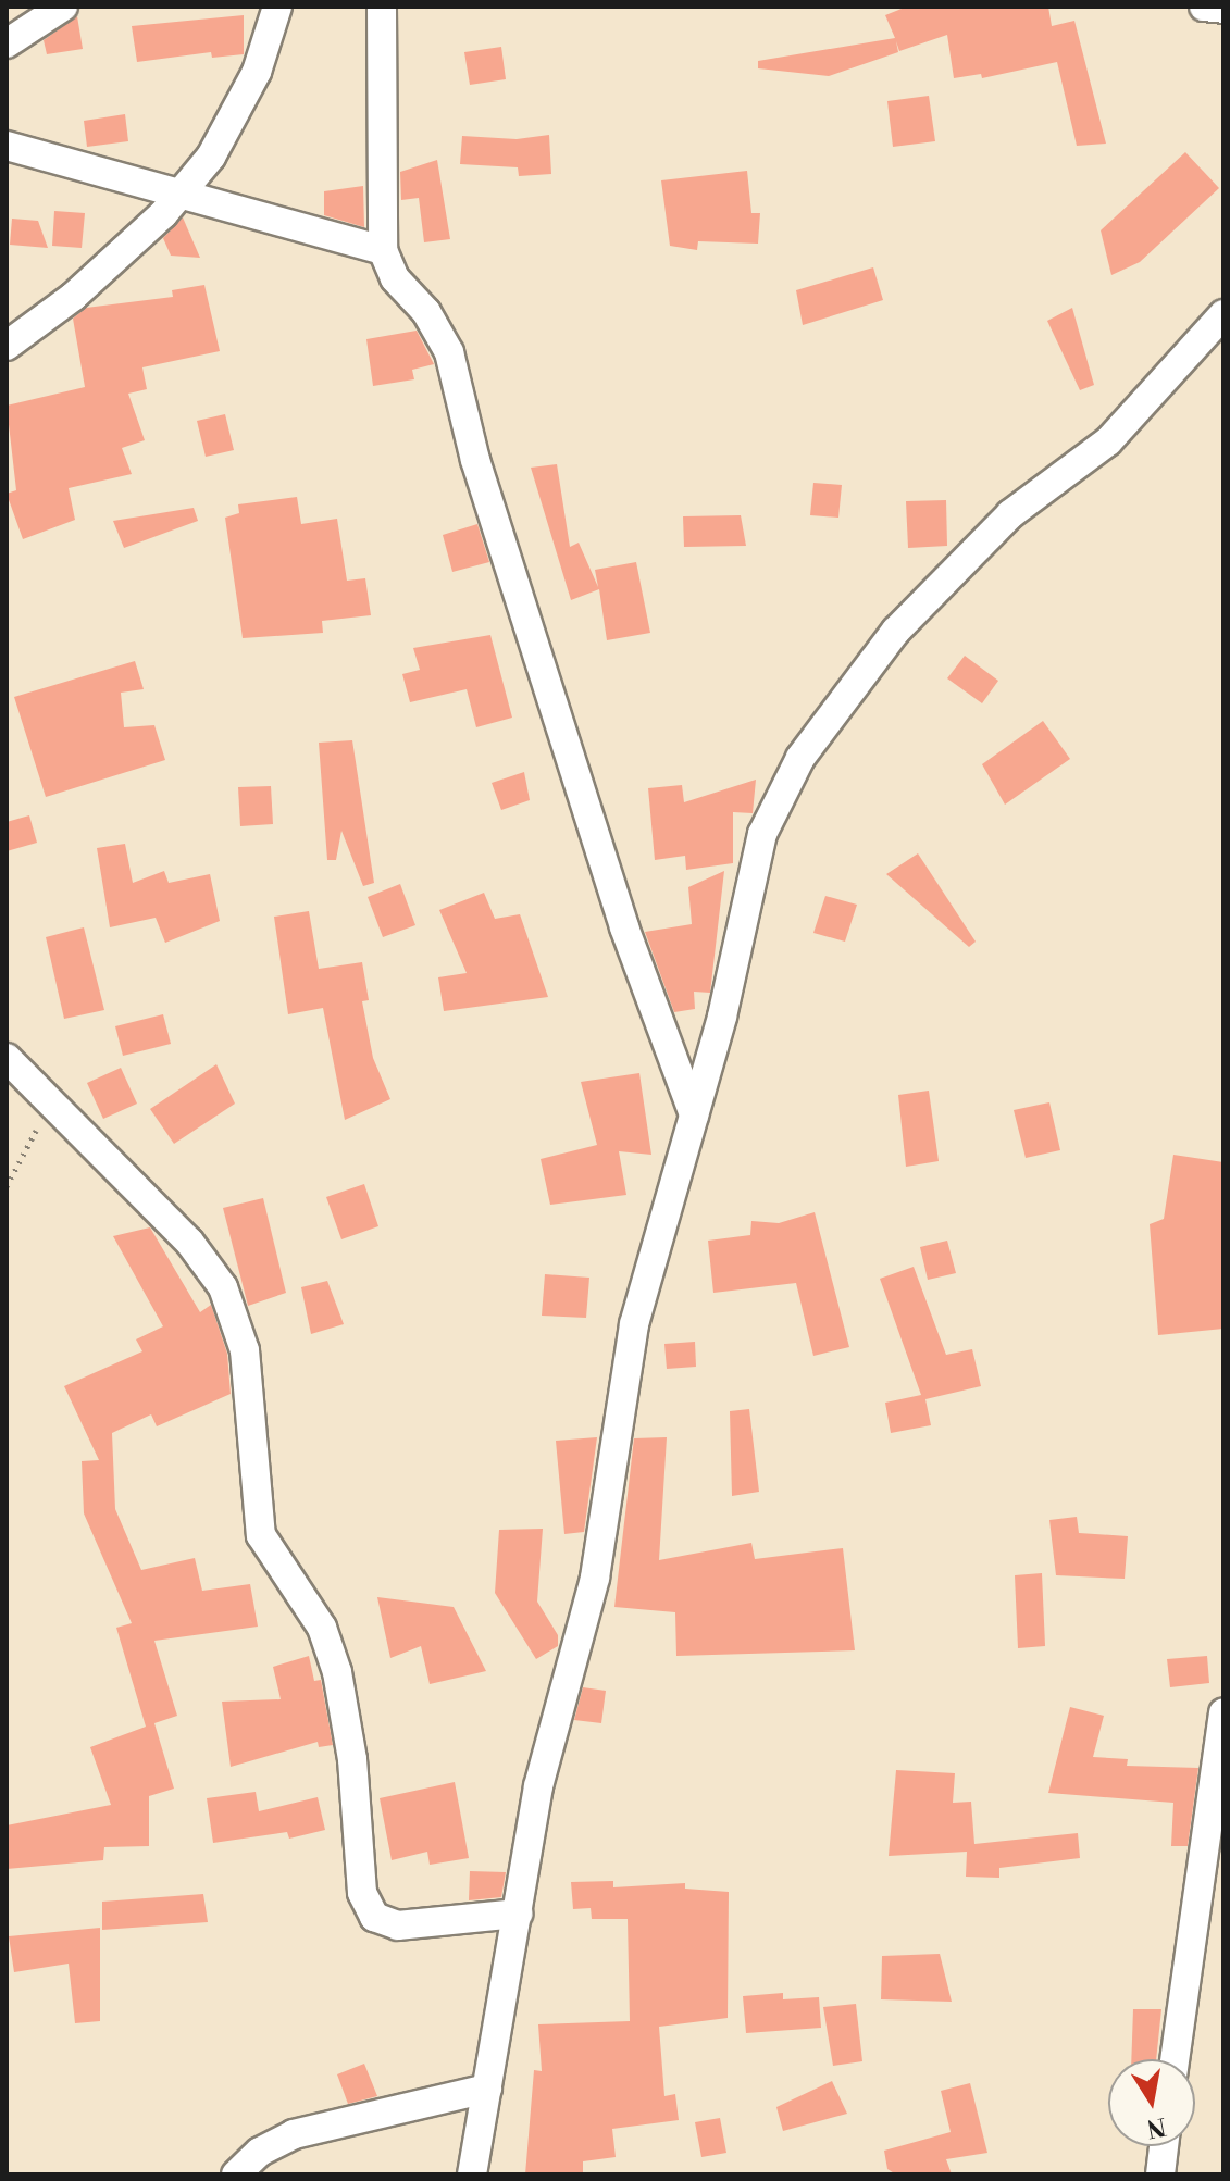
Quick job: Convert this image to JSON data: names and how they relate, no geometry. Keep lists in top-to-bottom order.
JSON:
{
  "north": "bottom"
}
